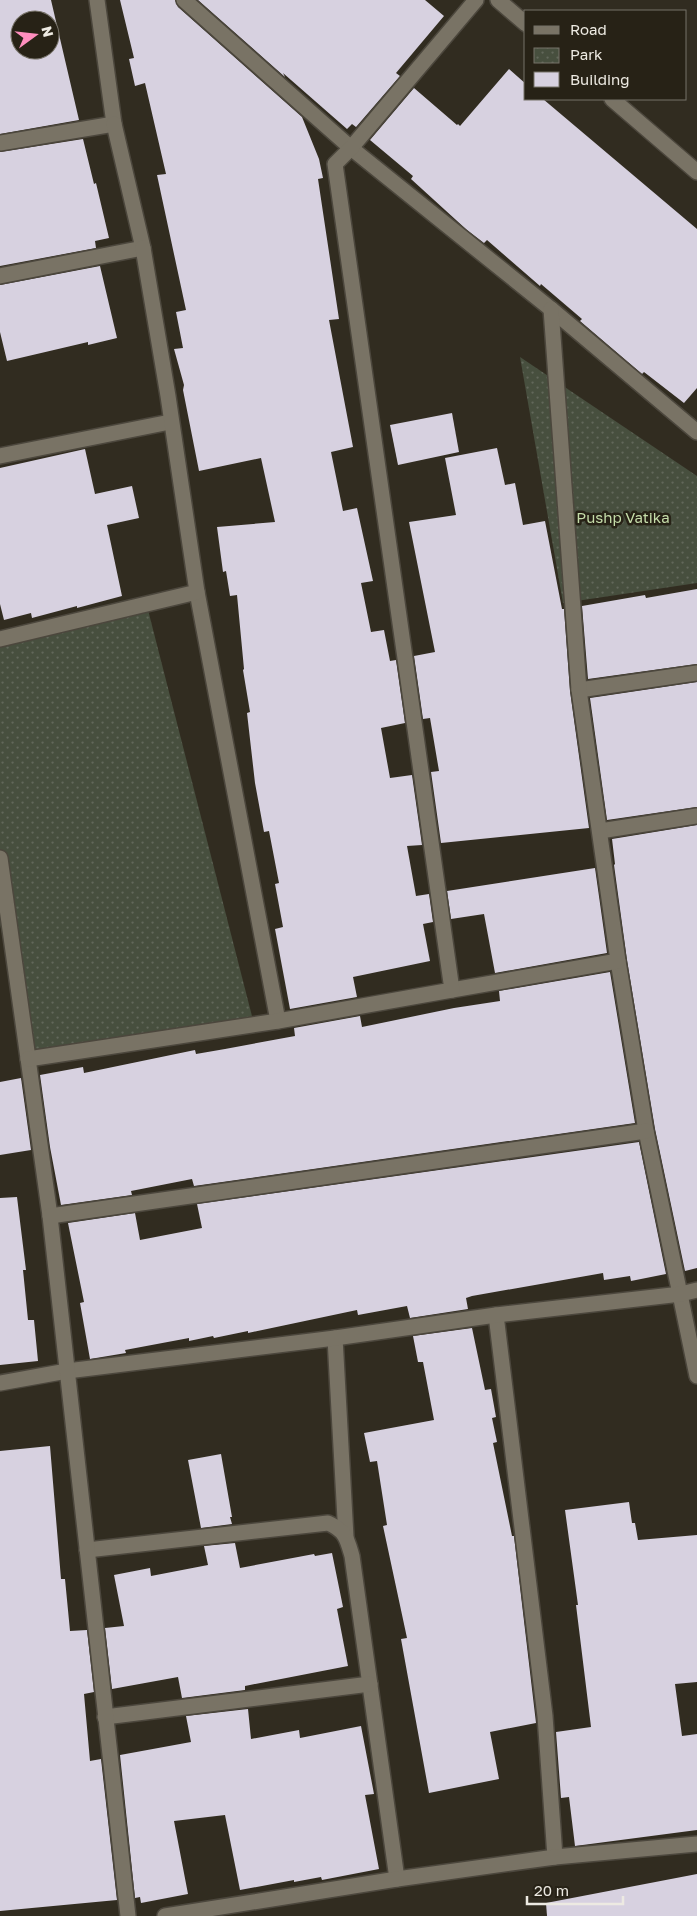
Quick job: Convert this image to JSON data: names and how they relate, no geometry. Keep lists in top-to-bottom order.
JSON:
{
  "parks": ["Pushp Vatika"],
  "legend": ["Road", "Park", "Building"],
  "scale_bar": "20 m",
  "north": "right"
}
